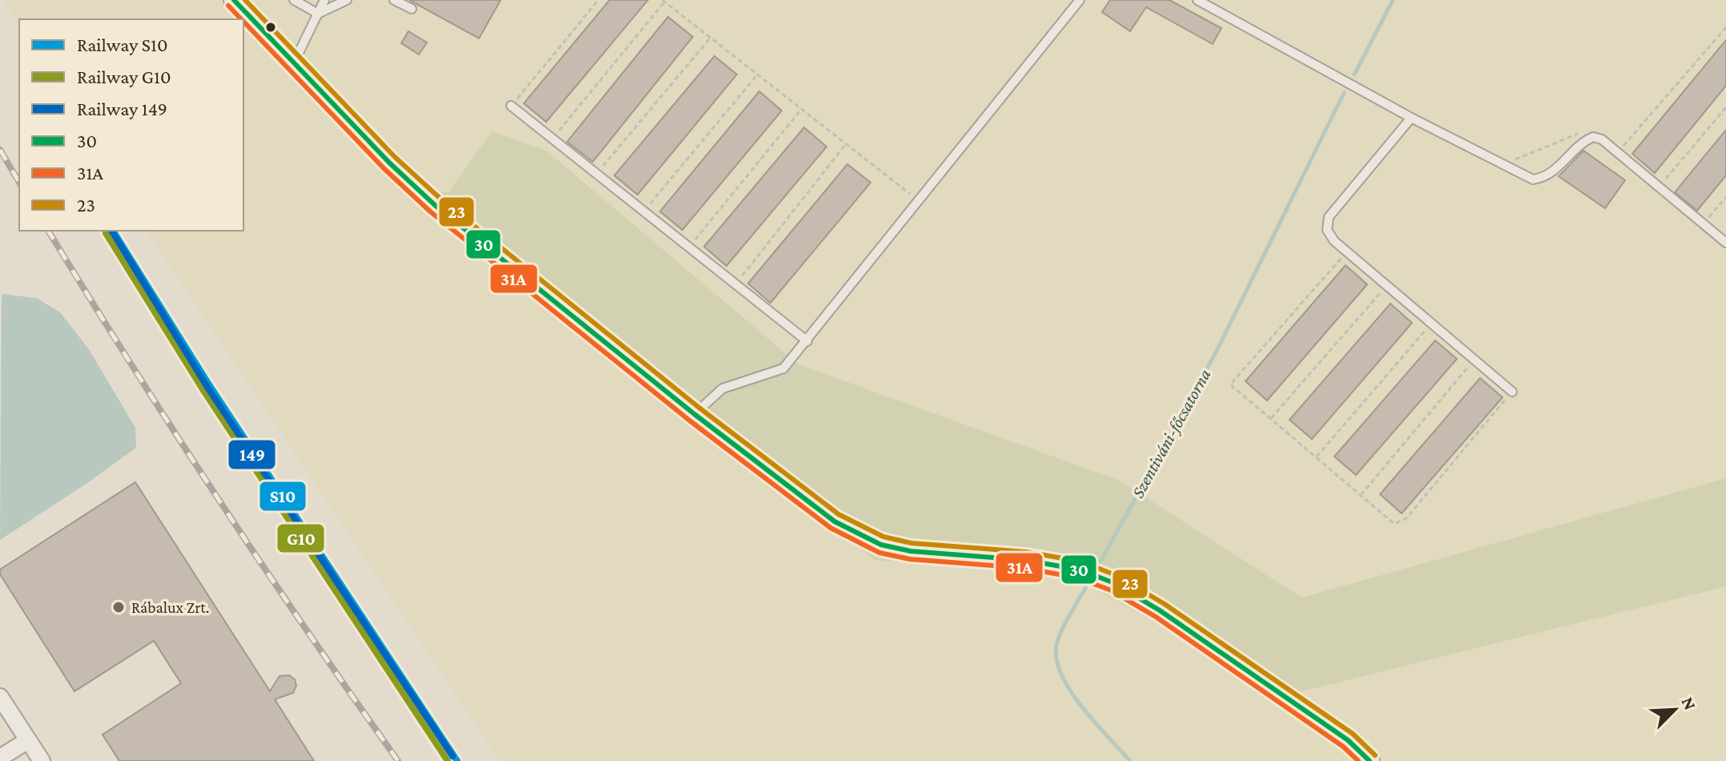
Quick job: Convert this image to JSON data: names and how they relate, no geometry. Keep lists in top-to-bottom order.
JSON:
{
  "water": ["Szentiváni-főcsatorna"],
  "places": ["Rábalux Zrt."],
  "lines": [
    "transit line 30",
    "transit line 23",
    "transit line 31A",
    "rail line S10",
    "rail line 149",
    "rail line G10"
  ],
  "legend": [
    "Railway S10",
    "Railway G10",
    "Railway 149",
    "30",
    "31A",
    "23"
  ],
  "north": "top right"
}
